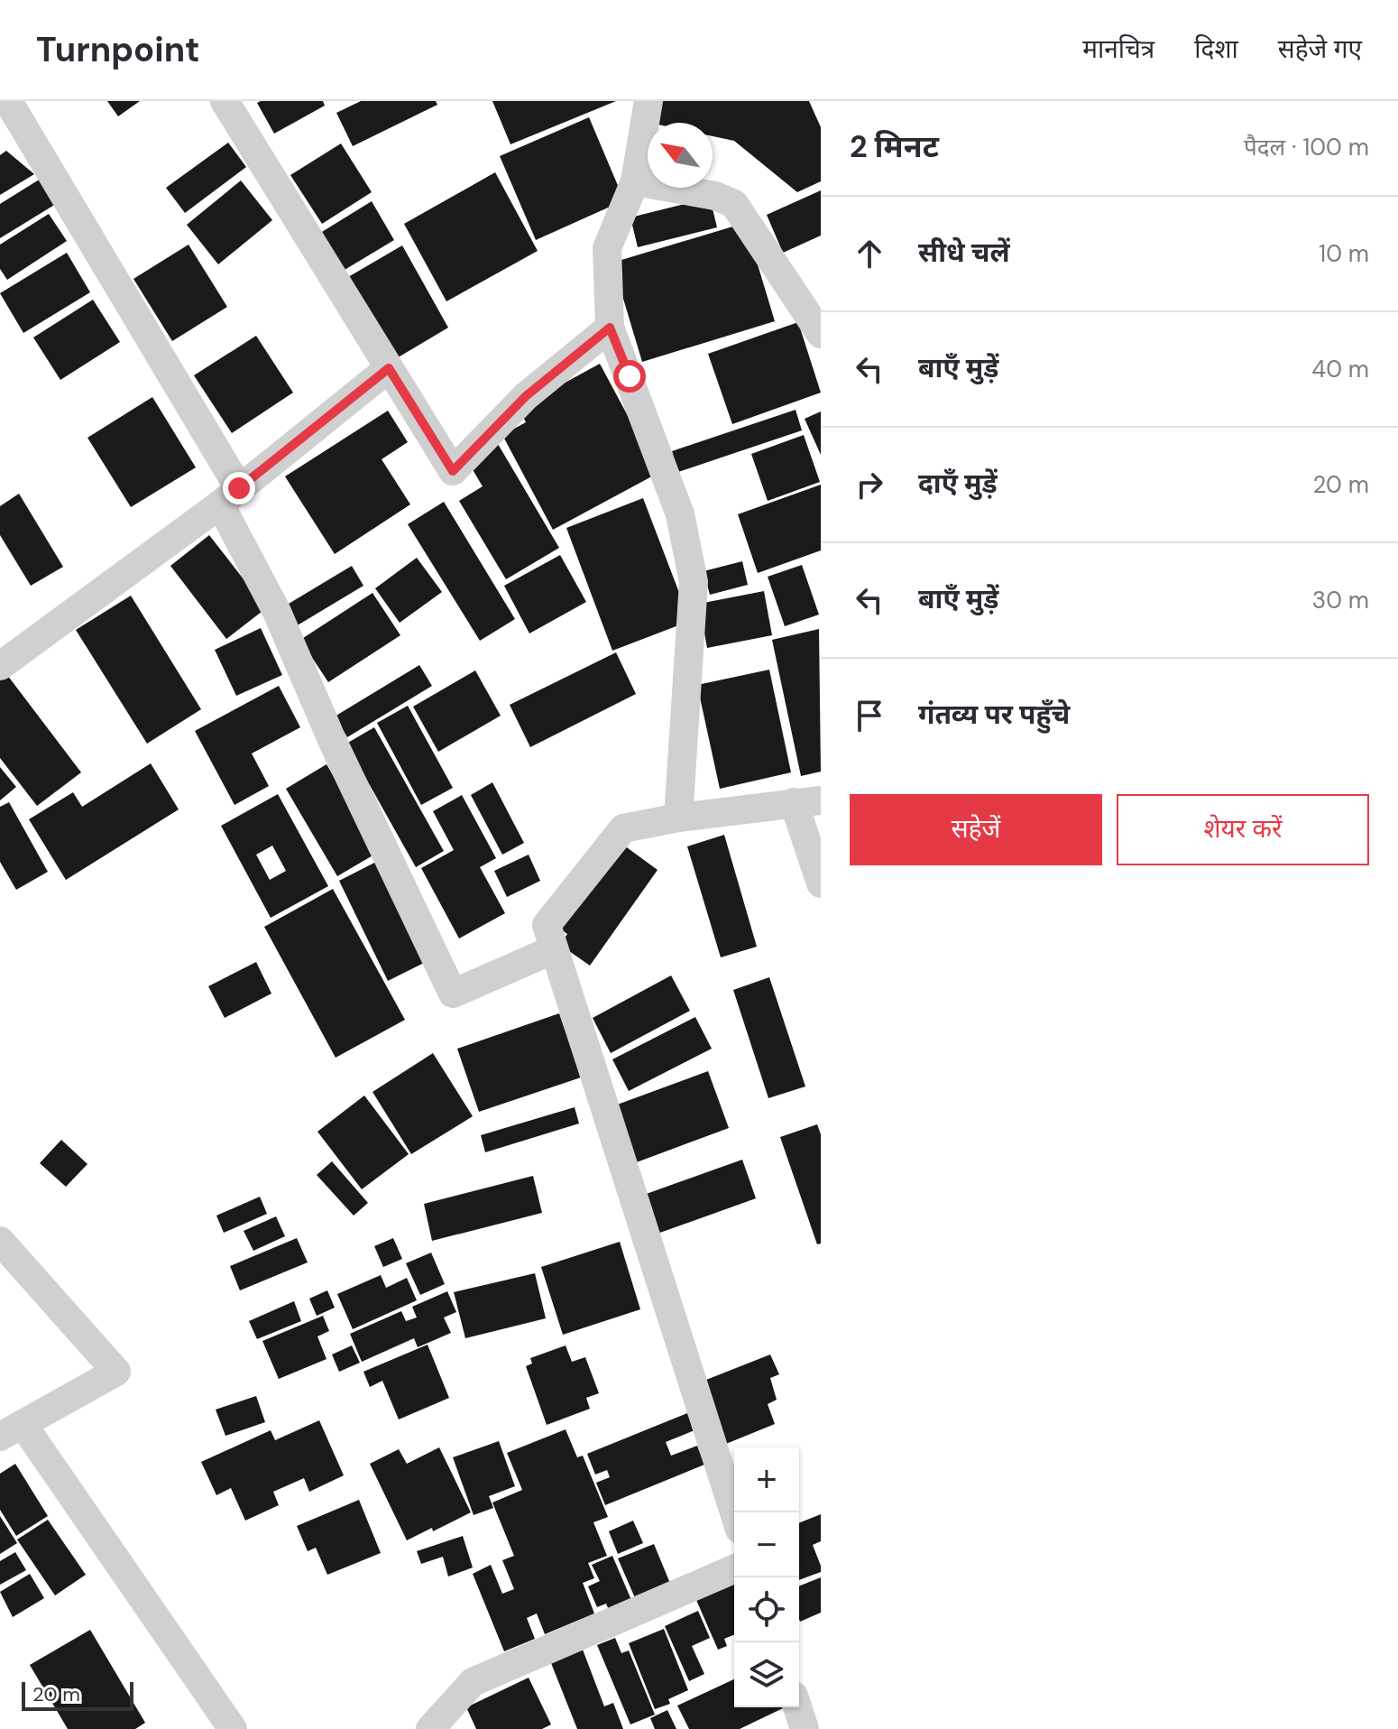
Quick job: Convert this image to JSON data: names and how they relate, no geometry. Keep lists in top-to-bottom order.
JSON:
{
  "scale_bar": "20 m",
  "north": "top left",
  "page": {
    "header": "Turnpoint",
    "nav": ["मानचित्र", "दिशा", "सहेजे गए"],
    "heading": ["2 मिनट", "पैदल · 100 m"],
    "list": [
      ["सीधे चलें", "10 m"],
      ["बाएँ मुड़ें", "40 m"],
      ["दाएँ मुड़ें", "20 m"],
      ["बाएँ मुड़ें", "30 m"],
      "गंतव्य पर पहुँचे"
    ],
    "buttons": ["सहेजें", "शेयर करें"],
    "map_buttons": ["+", "−"],
    "scale": "20 m"
  }
}
